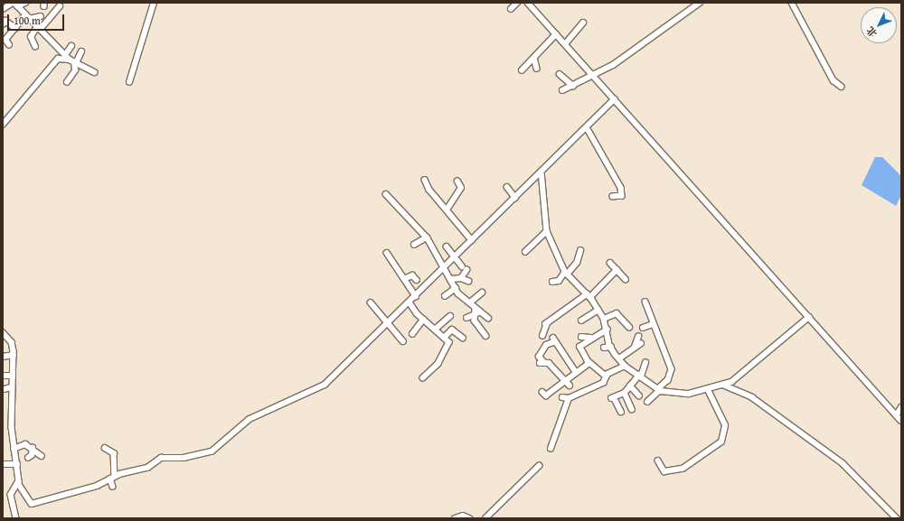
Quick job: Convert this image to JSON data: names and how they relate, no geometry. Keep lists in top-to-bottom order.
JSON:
{
  "scale_bar": "100 m",
  "north": "bottom left"
}
